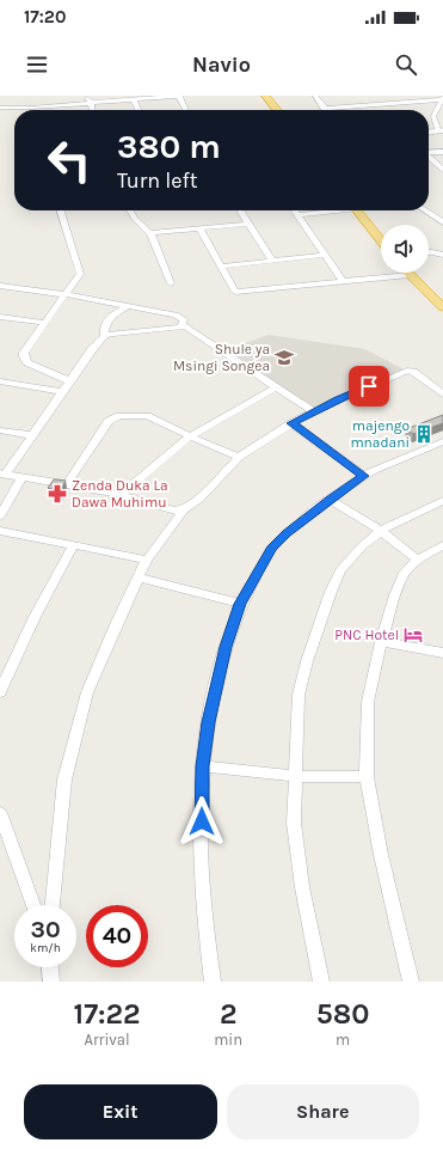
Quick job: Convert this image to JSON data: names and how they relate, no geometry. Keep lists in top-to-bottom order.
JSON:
{
  "places": {
    "school or university": ["Shule ya Msingi Songea"],
    "building": ["majengo mnadani"],
    "pharmacy": ["Zenda Duka La Dawa Muhimu"],
    "hotel": ["PNC Hotel"]
  },
  "page": {
    "status": "17:20",
    "header": "Navio",
    "turn": ["380 m", "Turn left"],
    "speed": "30 km/h",
    "limit": "40",
    "eta": [
      "17:22",
      "Arrival",
      "2",
      "min",
      "580",
      "m"
    ],
    "buttons": ["Exit", "Share"]
  }
}
